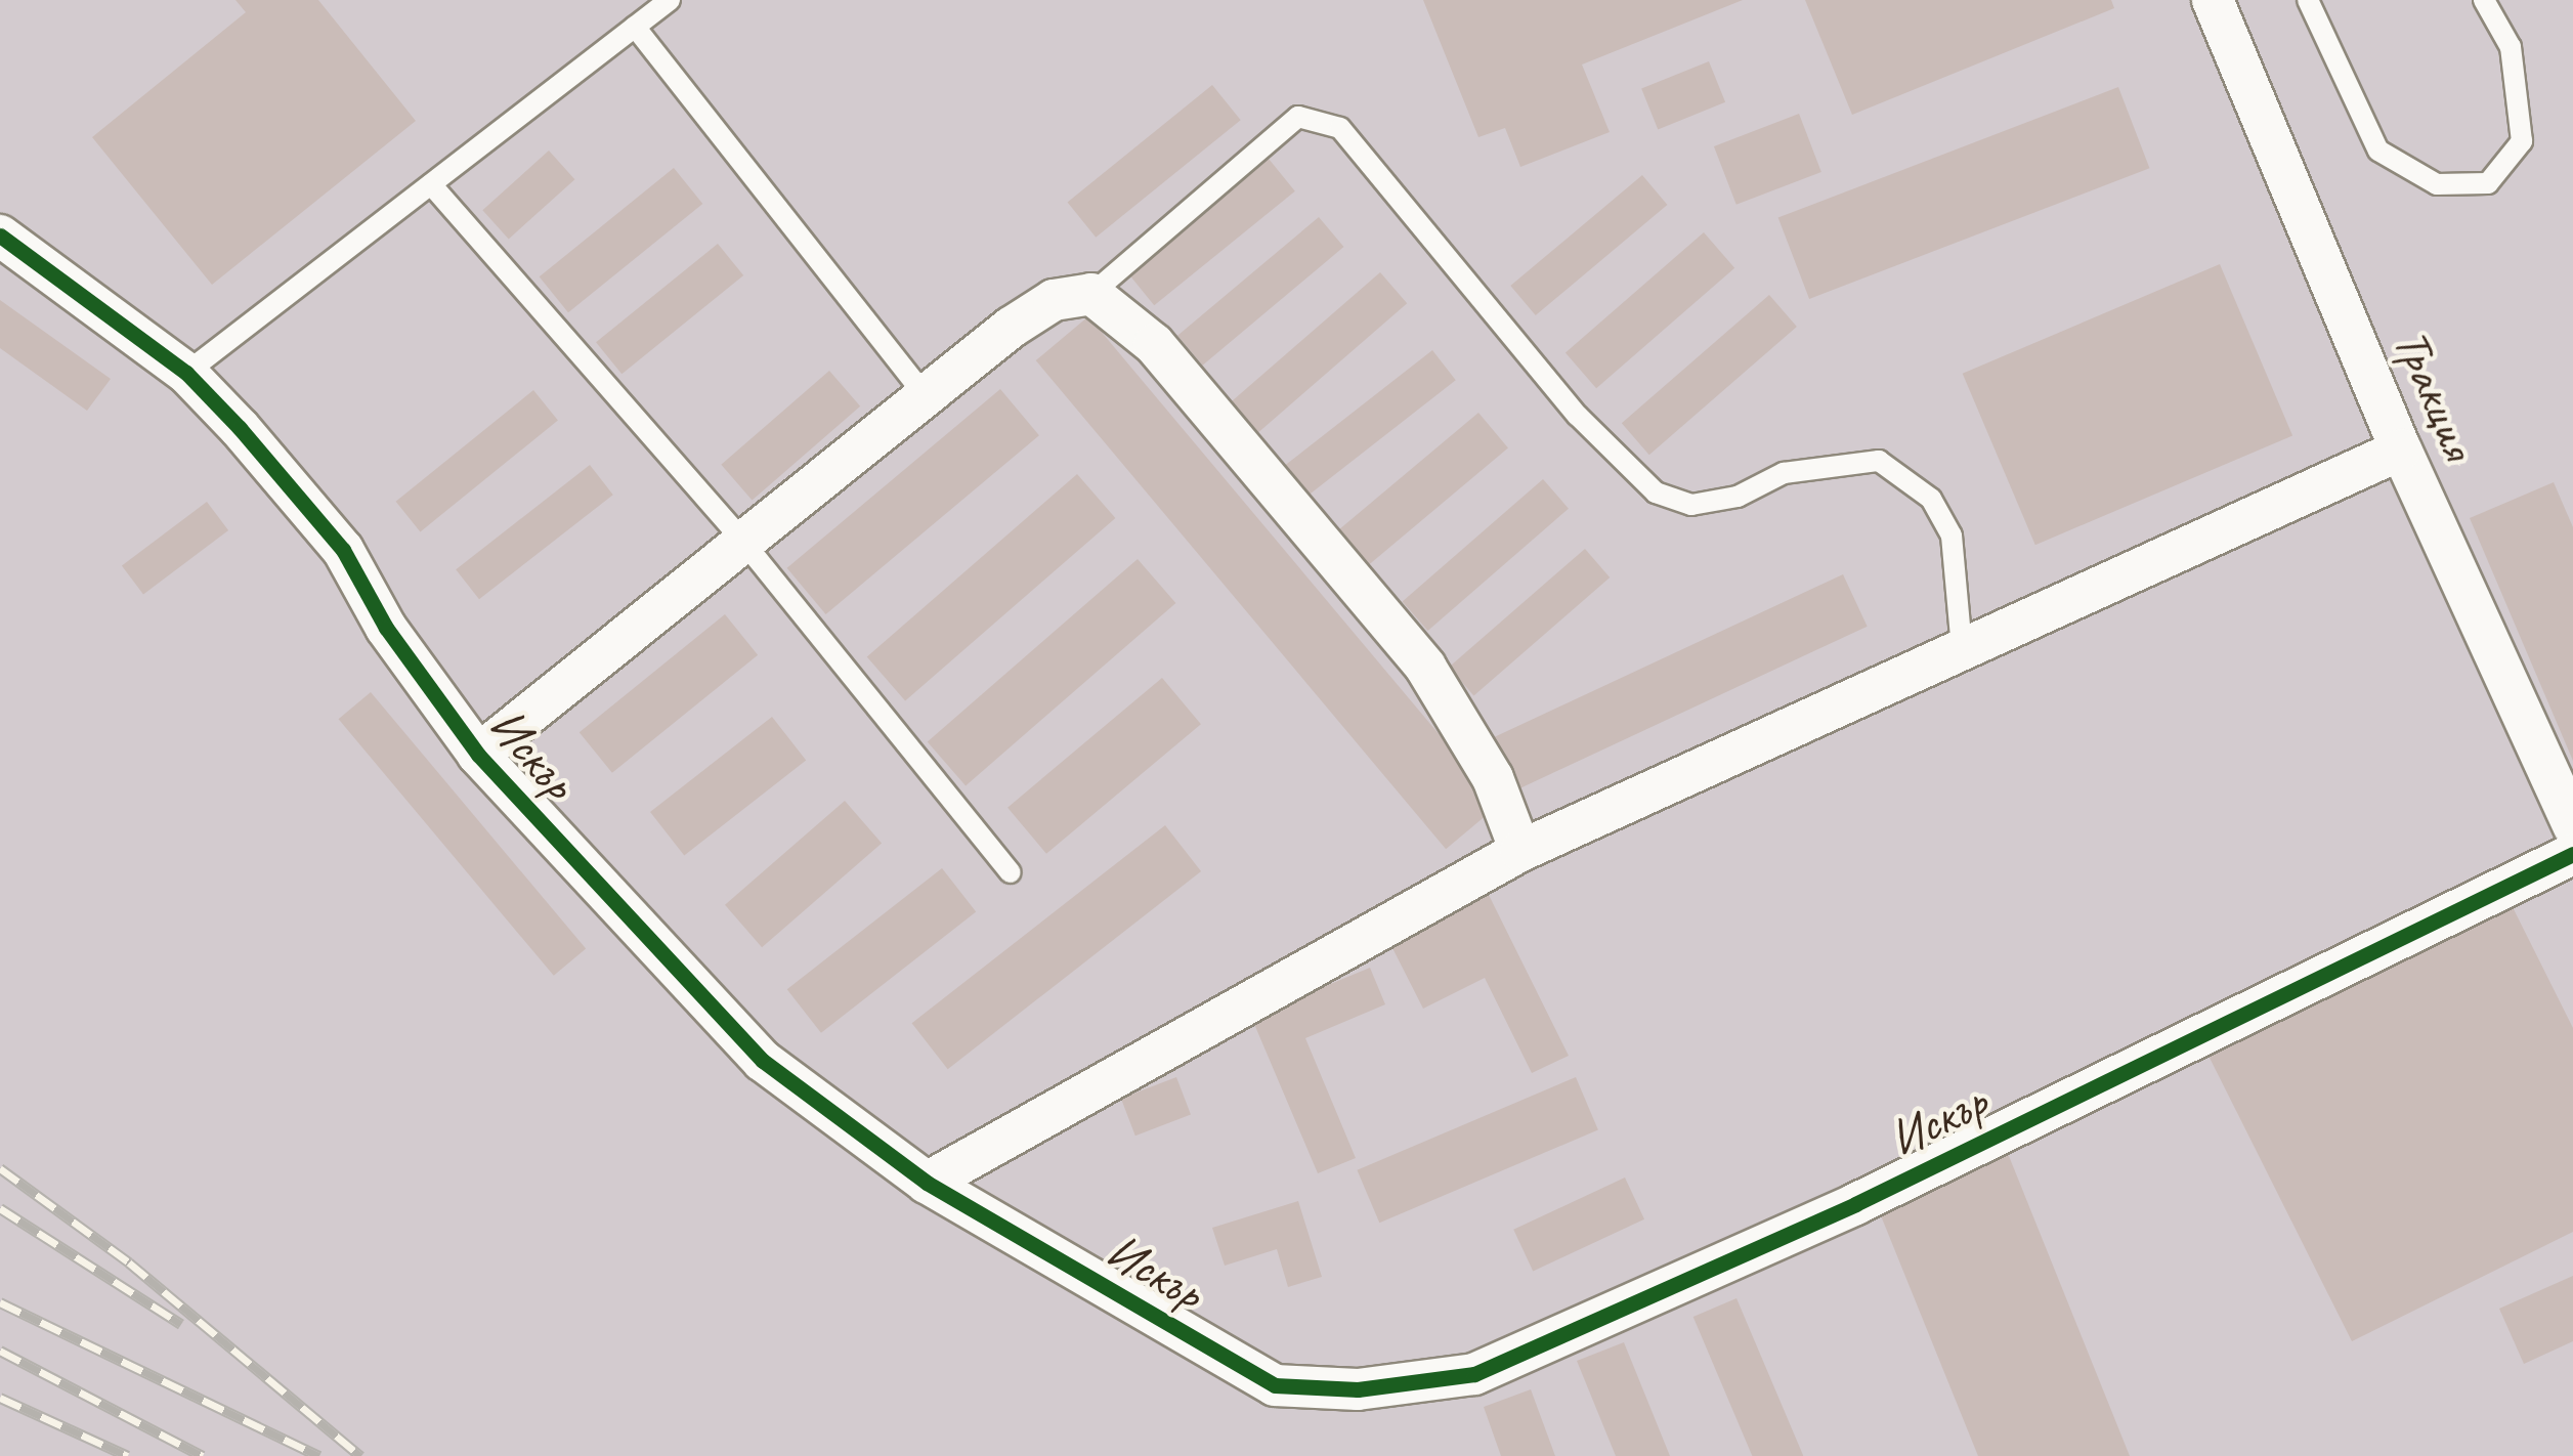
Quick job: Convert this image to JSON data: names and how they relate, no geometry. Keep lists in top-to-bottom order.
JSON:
{
  "streets": {
    "street": ["Тракция", "Искър"]
  }
}
